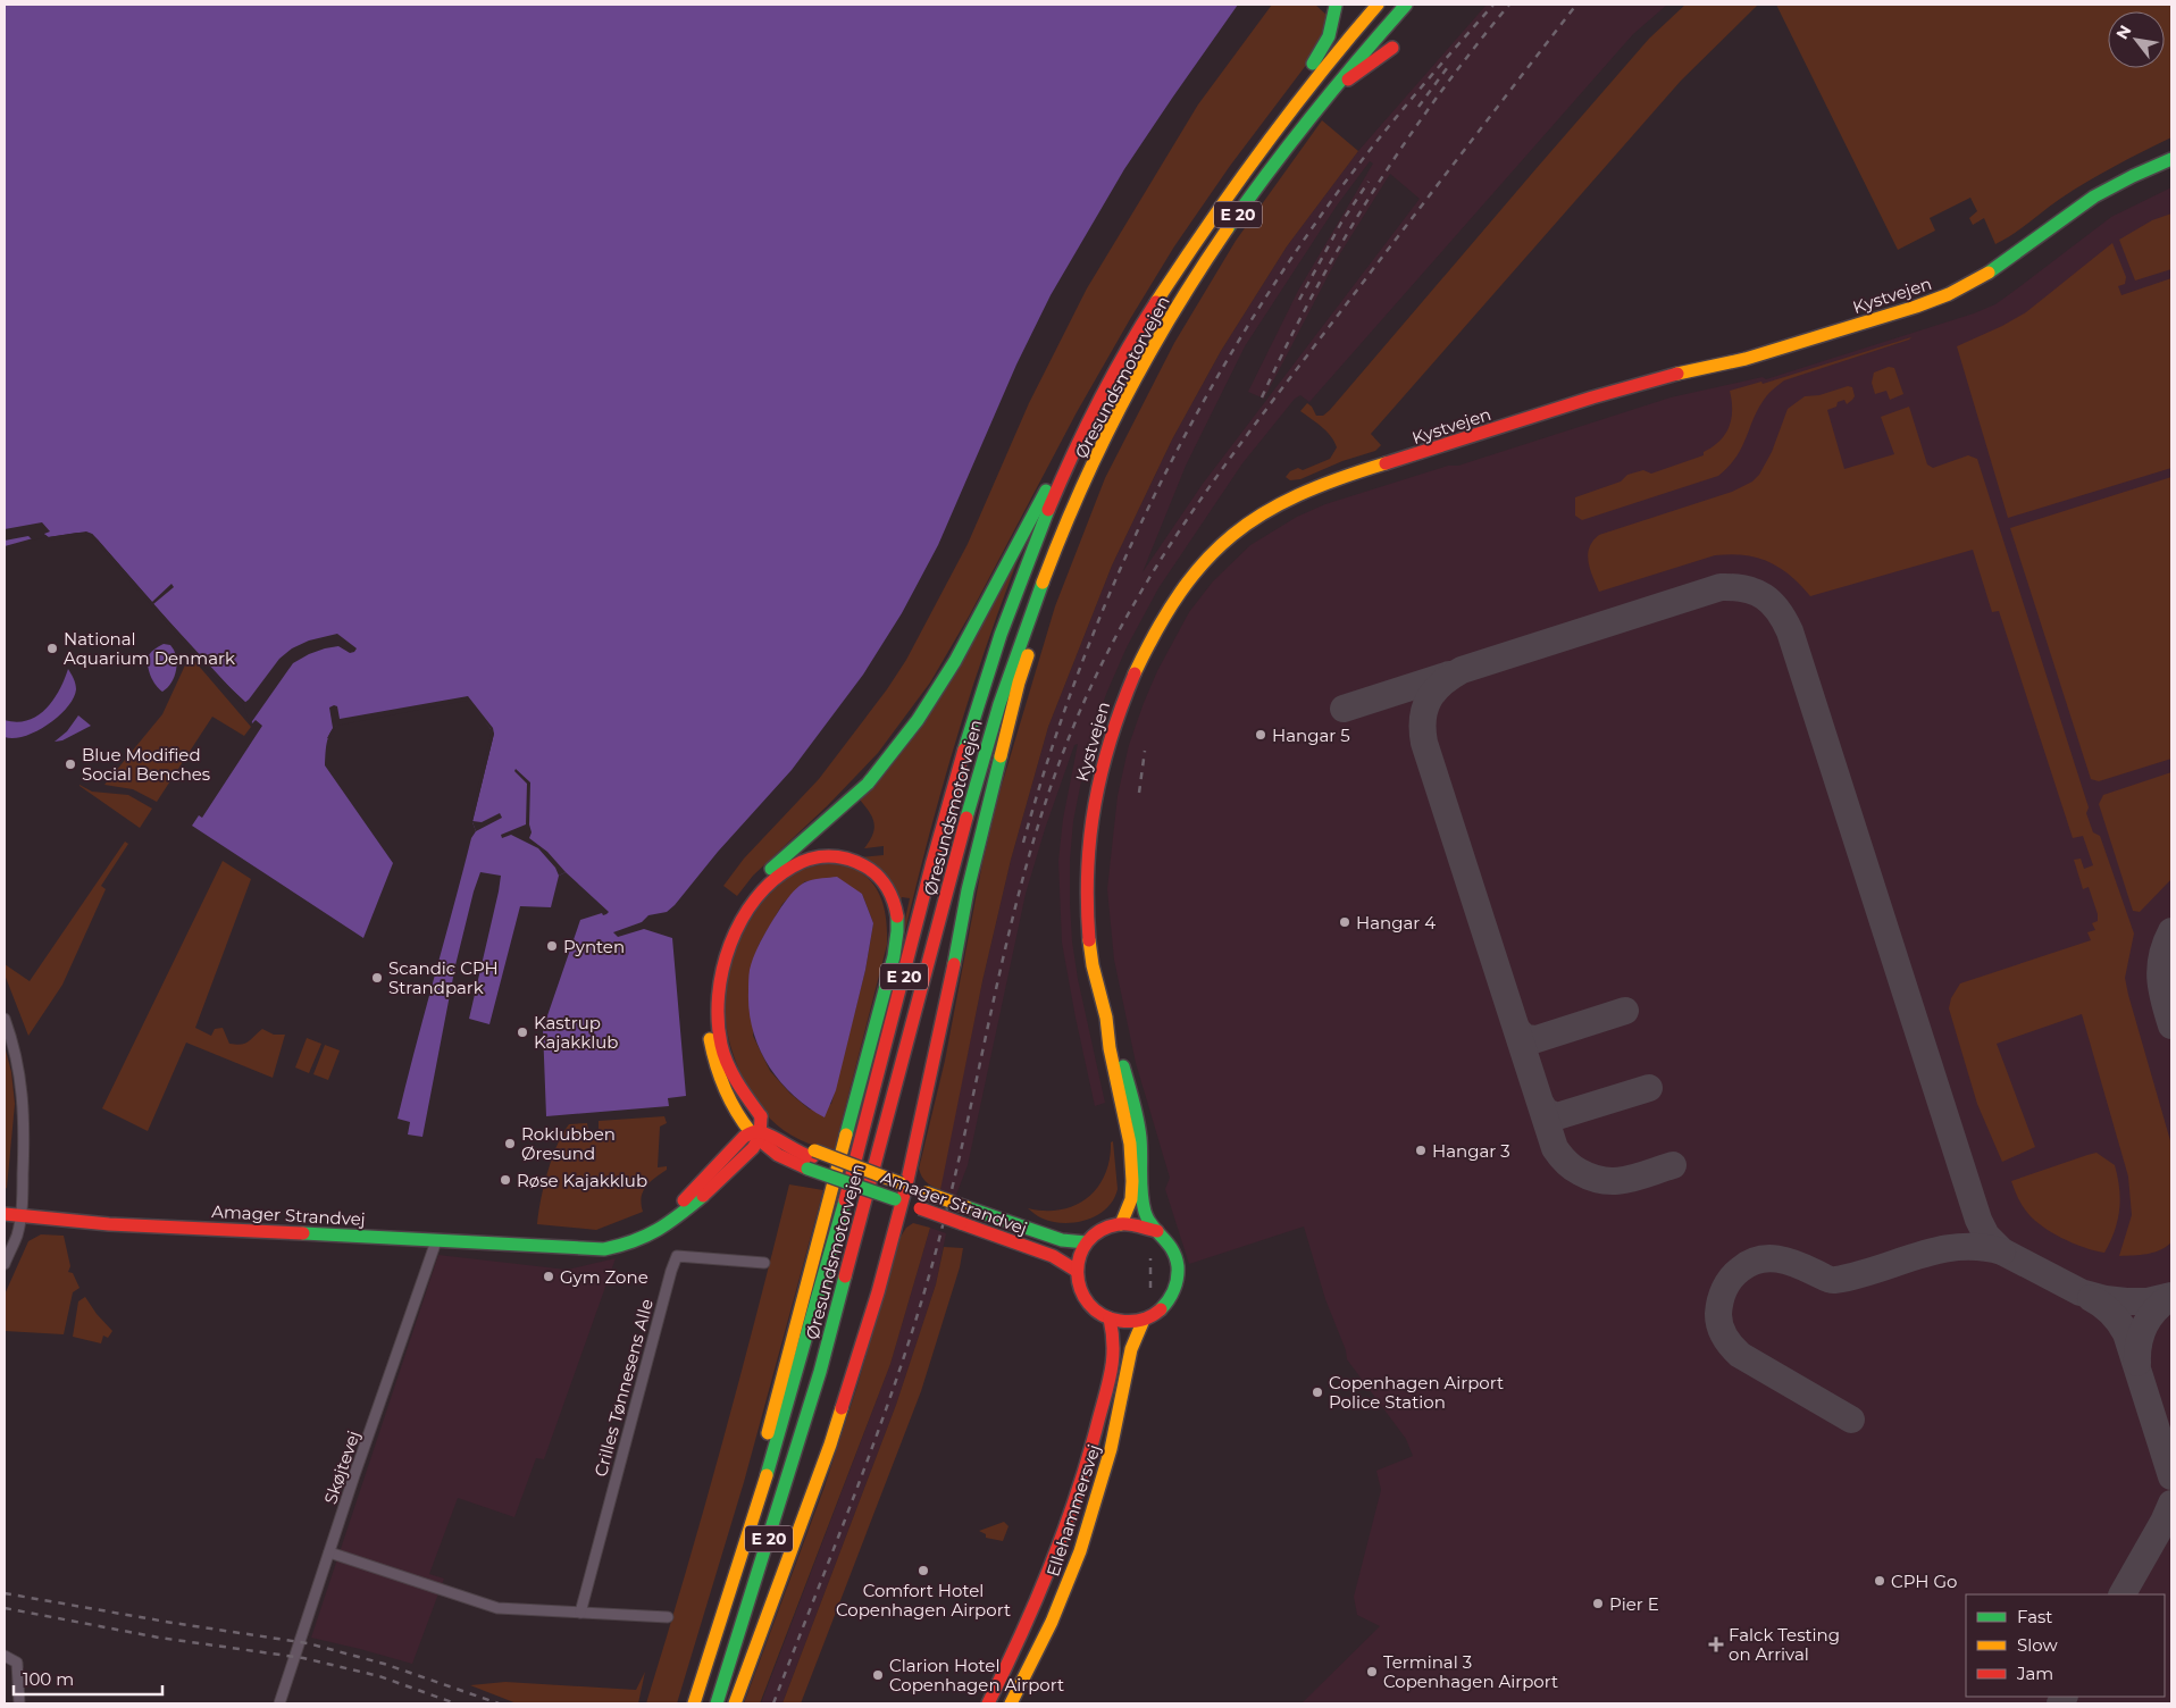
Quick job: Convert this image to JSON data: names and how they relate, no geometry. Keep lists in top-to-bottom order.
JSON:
{
  "streets": {
    "main road": [
      "E 20",
      "Kystvejen",
      "Øresundsmotorvejen",
      "Amager Strandvej",
      "Ellehammersvej"
    ],
    "street": ["Crilles Tønnesens Alle", "Skøjtevej"]
  },
  "crossings": [
    ["Kystvejen", "Amager Strandvej"],
    ["Kystvejen", "Ellehammersvej"],
    ["Øresundsmotorvejen", "Amager Strandvej"],
    ["Amager Strandvej", "Skøjtevej"],
    ["Amager Strandvej", "Ellehammersvej"]
  ],
  "places": {
    "other": [
      "National Aquarium Denmark",
      "Hangar 5",
      "Blue Modified Social Benches",
      "Hangar 4",
      "Pynten",
      "Scandic CPH Strandpark",
      "Kastrup Kajakklub",
      "Roklubben Øresund",
      "Hangar 3",
      "Røse Kajakklub",
      "Gym Zone",
      "Copenhagen Airport Police Station",
      "Comfort Hotel Copenhagen Airport",
      "CPH Go",
      "Pier E",
      "Terminal 3 Copenhagen Airport",
      "Clarion Hotel Copenhagen Airport"
    ],
    "health": ["Falck Testing on Arrival"]
  },
  "legend": ["Fast", "Slow", "Jam"],
  "scale_bar": "100 m",
  "north": "top left"
}
